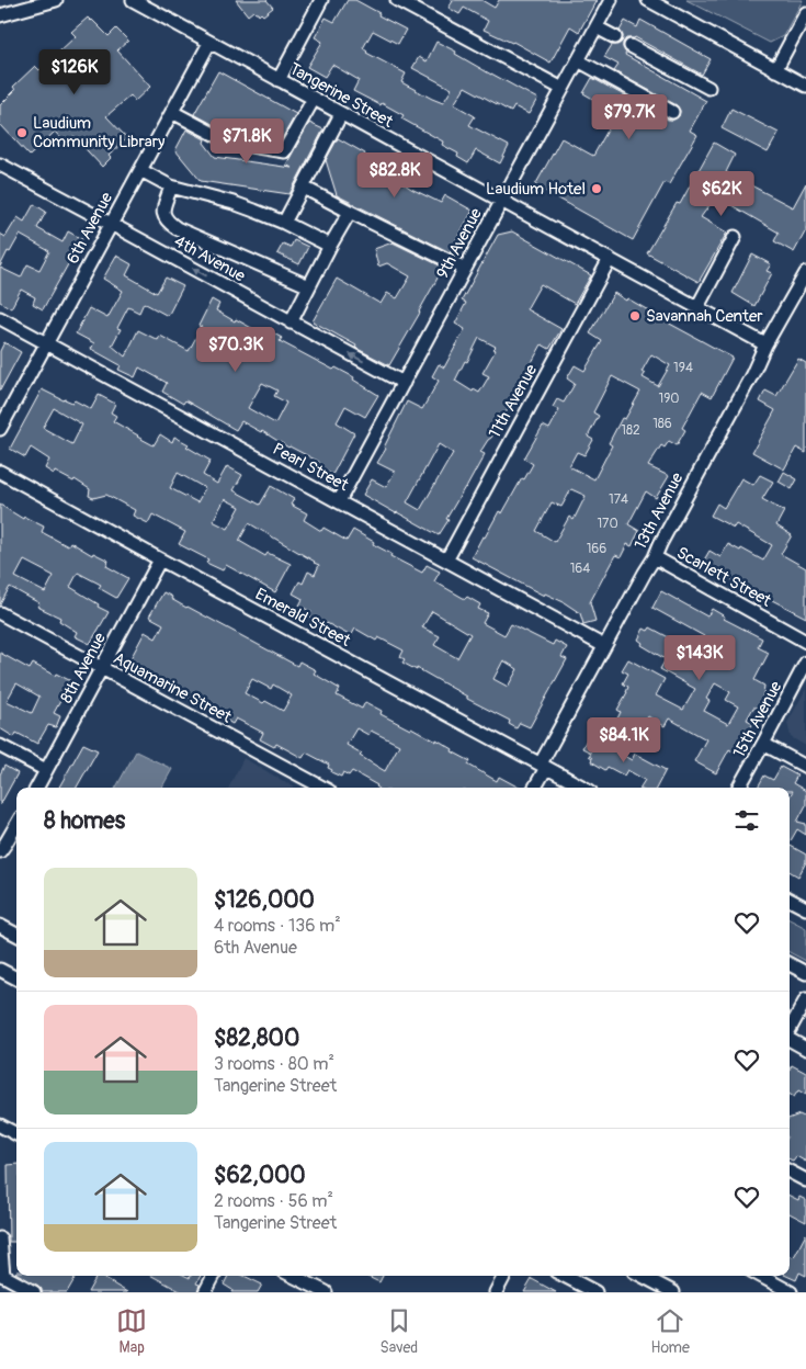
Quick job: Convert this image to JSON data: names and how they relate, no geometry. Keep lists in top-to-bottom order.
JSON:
{
  "streets": {
    "street": [
      "Tangerine Street",
      "6th Avenue",
      "9th Avenue",
      "4th Avenue",
      "11th Avenue",
      "Pearl Street",
      "13th Avenue",
      "Scarlett Street",
      "Emerald Street",
      "8th Avenue",
      "Aquamarine Street",
      "15th Avenue"
    ]
  },
  "crossings": [
    ["Tangerine Street", "6th Avenue"],
    ["Tangerine Street", "9th Avenue"],
    ["Tangerine Street", "11th Avenue"],
    ["Tangerine Street", "13th Avenue"],
    ["6th Avenue", "4th Avenue"],
    ["6th Avenue", "Pearl Street"],
    ["9th Avenue", "4th Avenue"],
    ["9th Avenue", "Pearl Street"],
    ["11th Avenue", "Pearl Street"],
    ["Pearl Street", "13th Avenue"],
    ["13th Avenue", "Scarlett Street"],
    ["13th Avenue", "Emerald Street"],
    ["Emerald Street", "8th Avenue"],
    ["8th Avenue", "Aquamarine Street"]
  ],
  "places": ["Laudium Community Library", "Laudium Hotel", "Savannah Center"],
  "house_numbers": [
    "194",
    "190",
    "186",
    "182",
    "174",
    "170",
    "166",
    "164"
  ],
  "page": {
    "price": [
      "$126K",
      "$79.7K",
      "$71.8K",
      "$82.8K",
      "$62K",
      "$70.3K",
      "$143K",
      "$84.1K"
    ],
    "heading": "8 homes",
    "list": [
      {
        "name": "$126,000",
        "note": "4 rooms · 136 m² · 6th Avenue"
      },
      {
        "name": "$82,800",
        "note": "3 rooms · 80 m² · Tangerine Street"
      },
      {
        "name": "$62,000",
        "note": "2 rooms · 56 m² · Tangerine Street"
      }
    ],
    "tabs": ["Map", "Saved", "Home"]
  }
}
